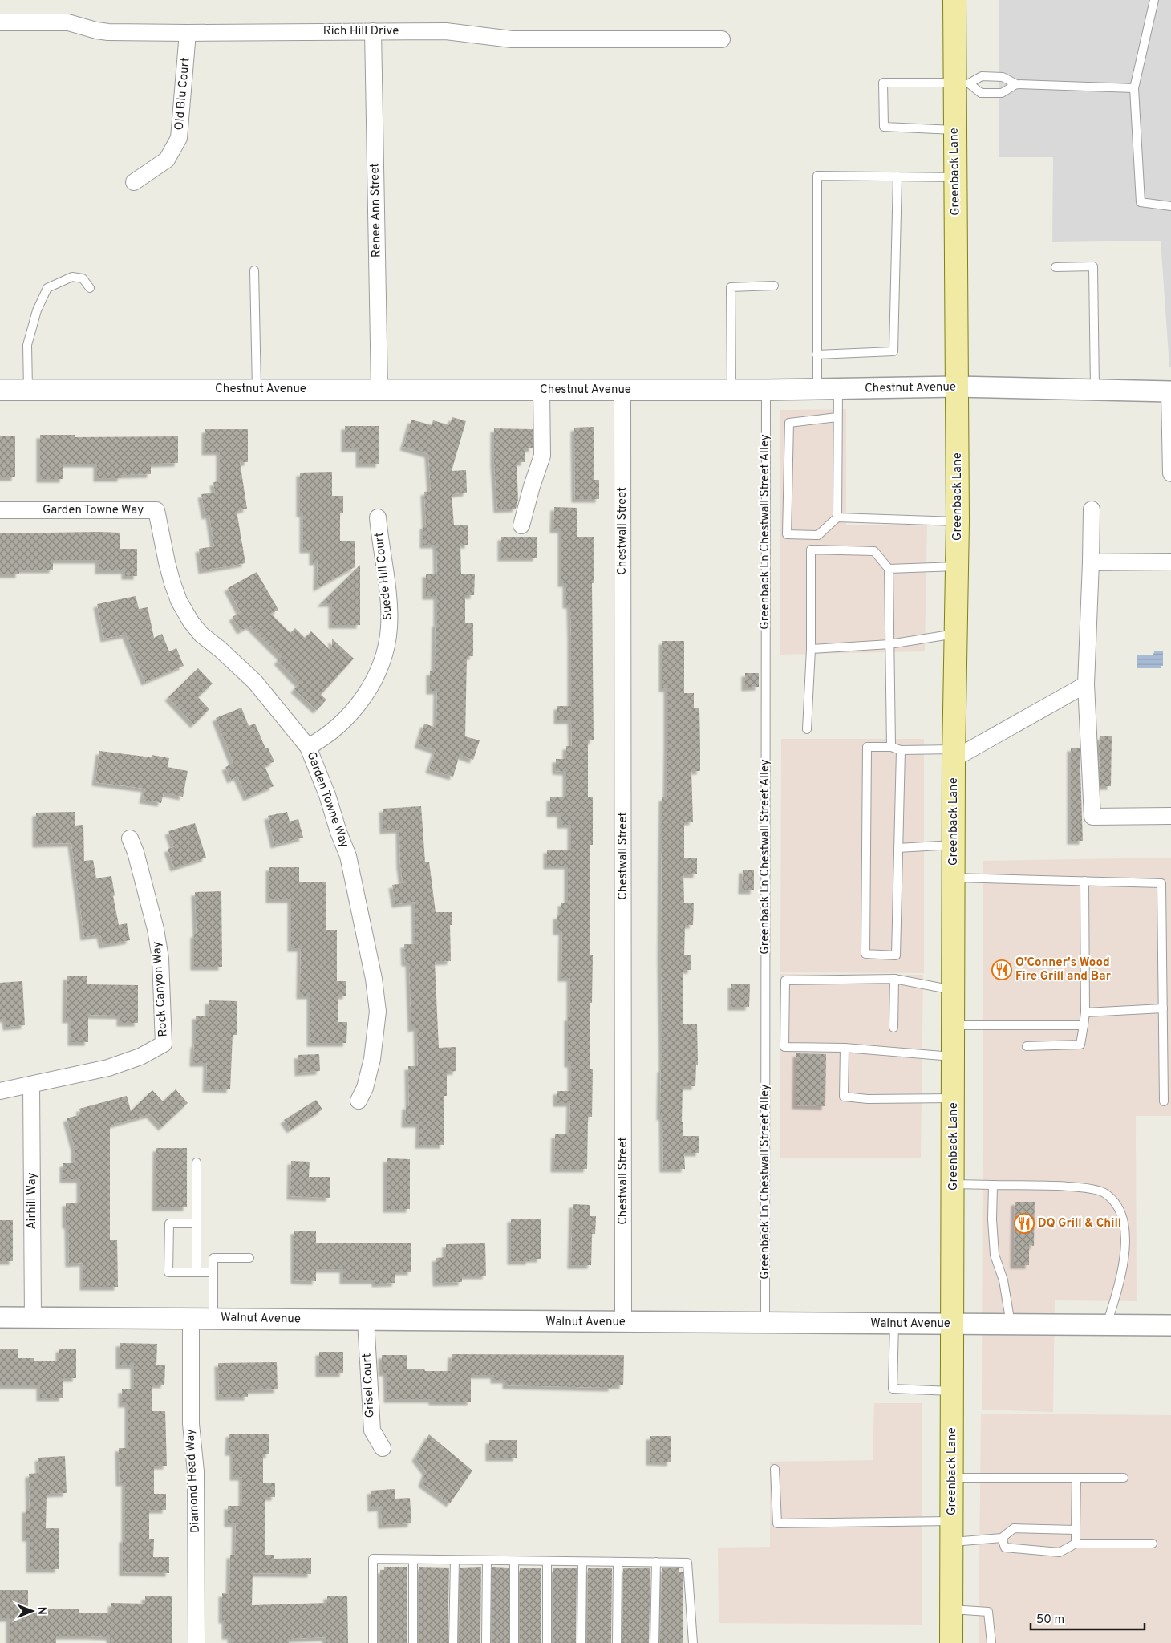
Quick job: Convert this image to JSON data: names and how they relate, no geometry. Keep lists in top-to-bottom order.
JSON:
{
  "streets": {
    "main road": ["Greenback Lane"],
    "street": [
      "Rich Hill Drive",
      "Old Blu Court",
      "Renee Ann Street",
      "Chestnut Avenue",
      "Garden Towne Way",
      "Chestwall Street",
      "Suede Hill Court",
      "Rock Canyon Way",
      "Airhill Way",
      "Walnut Avenue",
      "Grisel Court",
      "Diamond Head Way"
    ],
    "lane": ["Greenback Ln Chestwall Street Alley"]
  },
  "crossings": [
    ["Rich Hill Drive", "Old Blu Court"],
    ["Rich Hill Drive", "Renee Ann Street"],
    ["Greenback Lane", "Chestnut Avenue"],
    ["Greenback Lane", "Walnut Avenue"],
    ["Renee Ann Street", "Chestnut Avenue"],
    ["Chestnut Avenue", "Chestwall Street"],
    ["Chestnut Avenue", "Greenback Ln Chestwall Street Alley"],
    ["Garden Towne Way", "Suede Hill Court"],
    ["Chestwall Street", "Walnut Avenue"],
    ["Greenback Ln Chestwall Street Alley", "Walnut Avenue"],
    ["Rock Canyon Way", "Airhill Way"],
    ["Airhill Way", "Walnut Avenue"],
    ["Walnut Avenue", "Grisel Court"],
    ["Walnut Avenue", "Diamond Head Way"]
  ],
  "places": {
    "restaurant": ["O'Conner's Wood Fire Grill and Bar", "DQ Grill & Chill"]
  },
  "scale_bar": "50 m",
  "north": "right"
}
